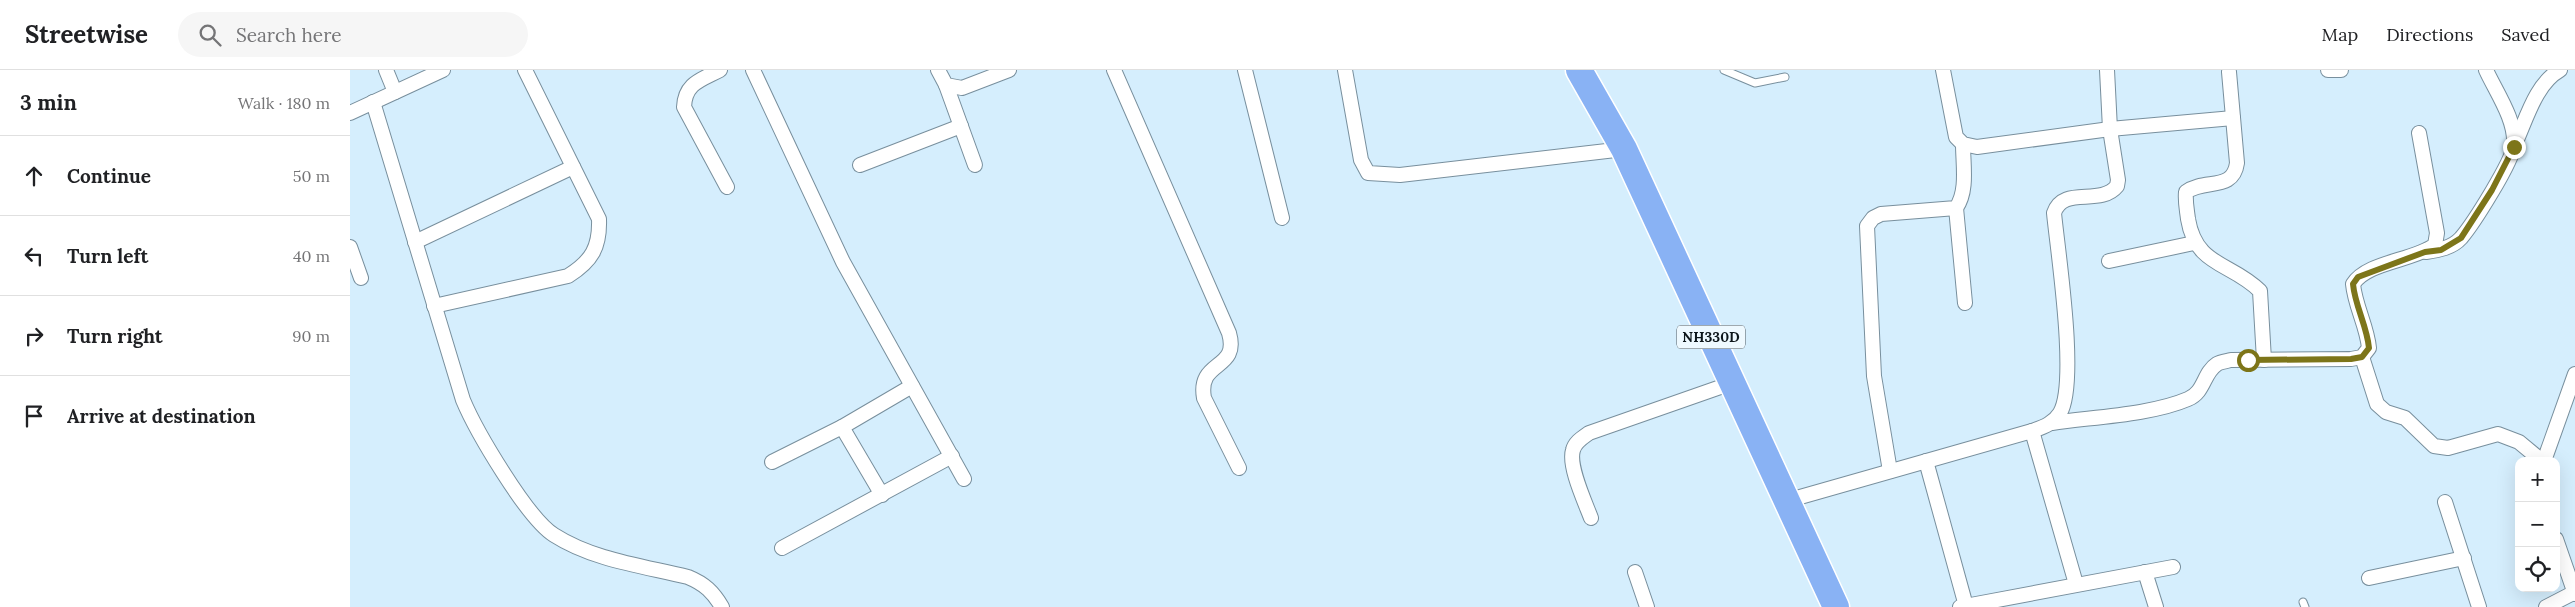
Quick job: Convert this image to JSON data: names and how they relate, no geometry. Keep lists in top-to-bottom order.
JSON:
{
  "streets": {
    "highway": ["NH330D"]
  },
  "page": {
    "header": "Streetwise",
    "search": "Search here",
    "nav": ["Map", "Directions", "Saved"],
    "heading": ["3 min", "Walk · 180 m"],
    "list": [
      ["Continue", "50 m"],
      ["Turn left", "40 m"],
      ["Turn right", "90 m"],
      "Arrive at destination"
    ],
    "map_buttons": ["+", "−"]
  }
}
